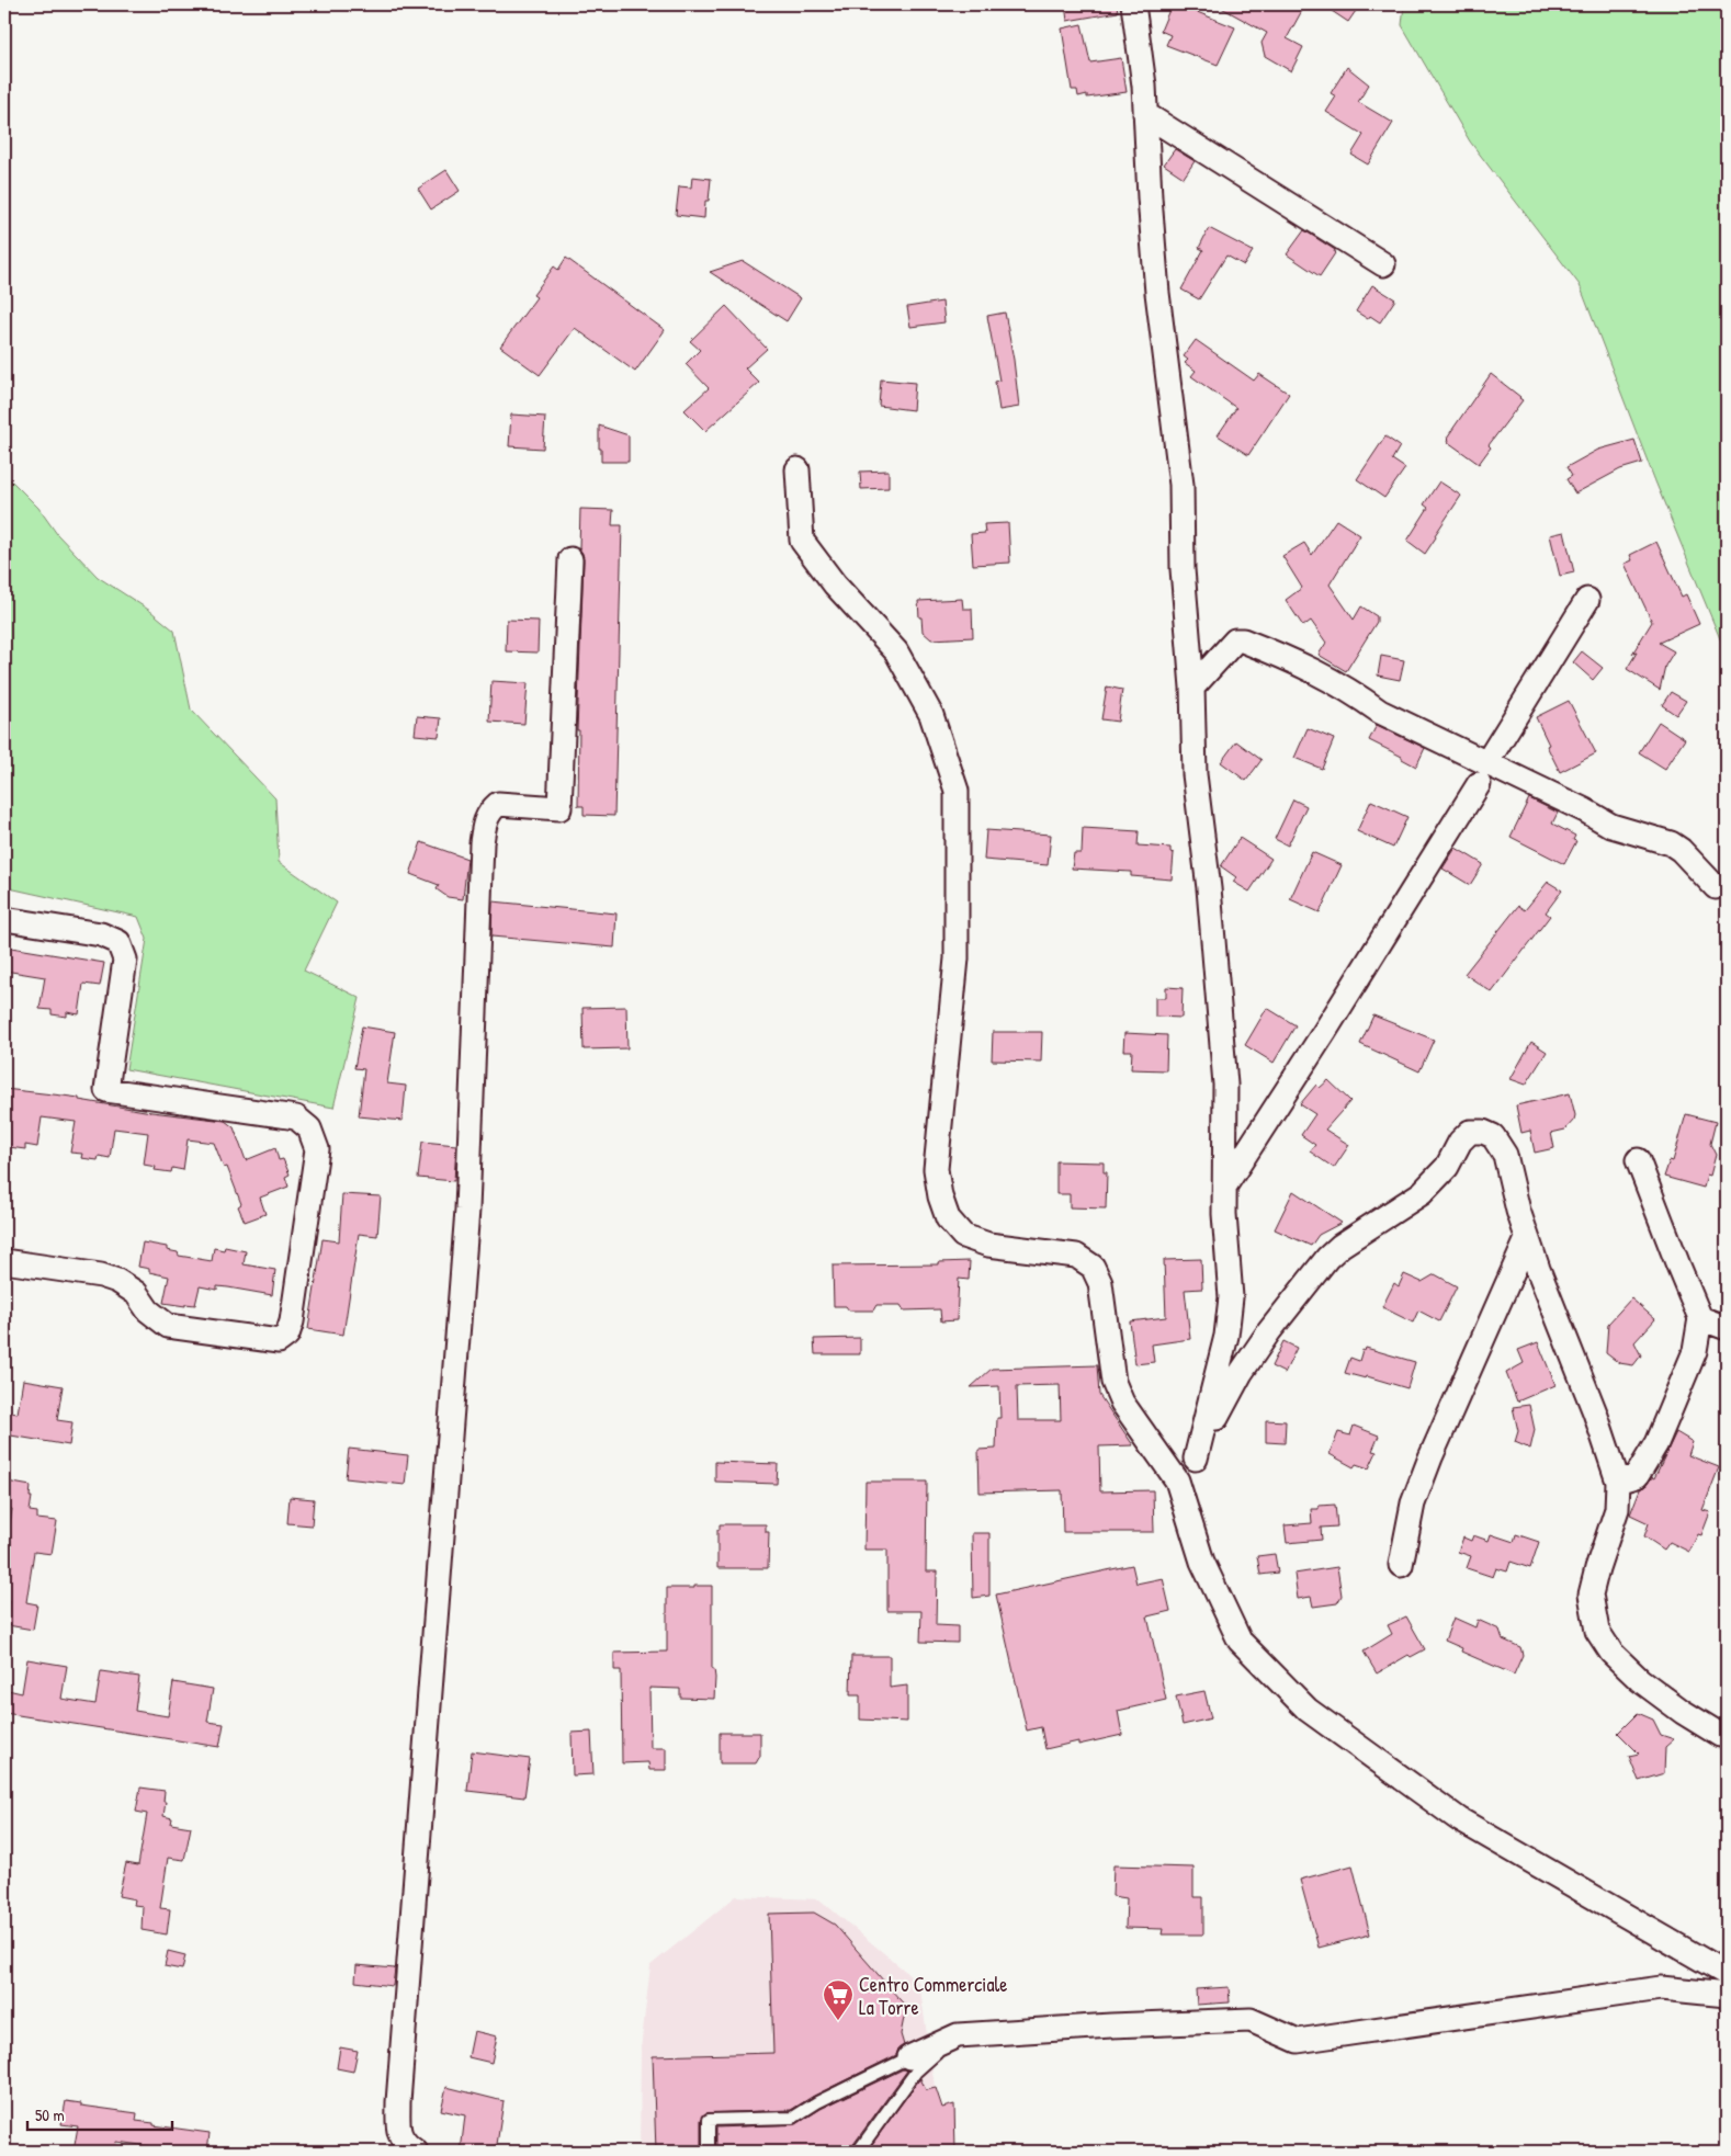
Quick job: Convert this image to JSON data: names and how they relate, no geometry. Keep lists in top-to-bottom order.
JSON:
{
  "places": {
    "supermarket": ["Centro Commerciale La Torre"]
  },
  "scale_bar": "50 m"
}
